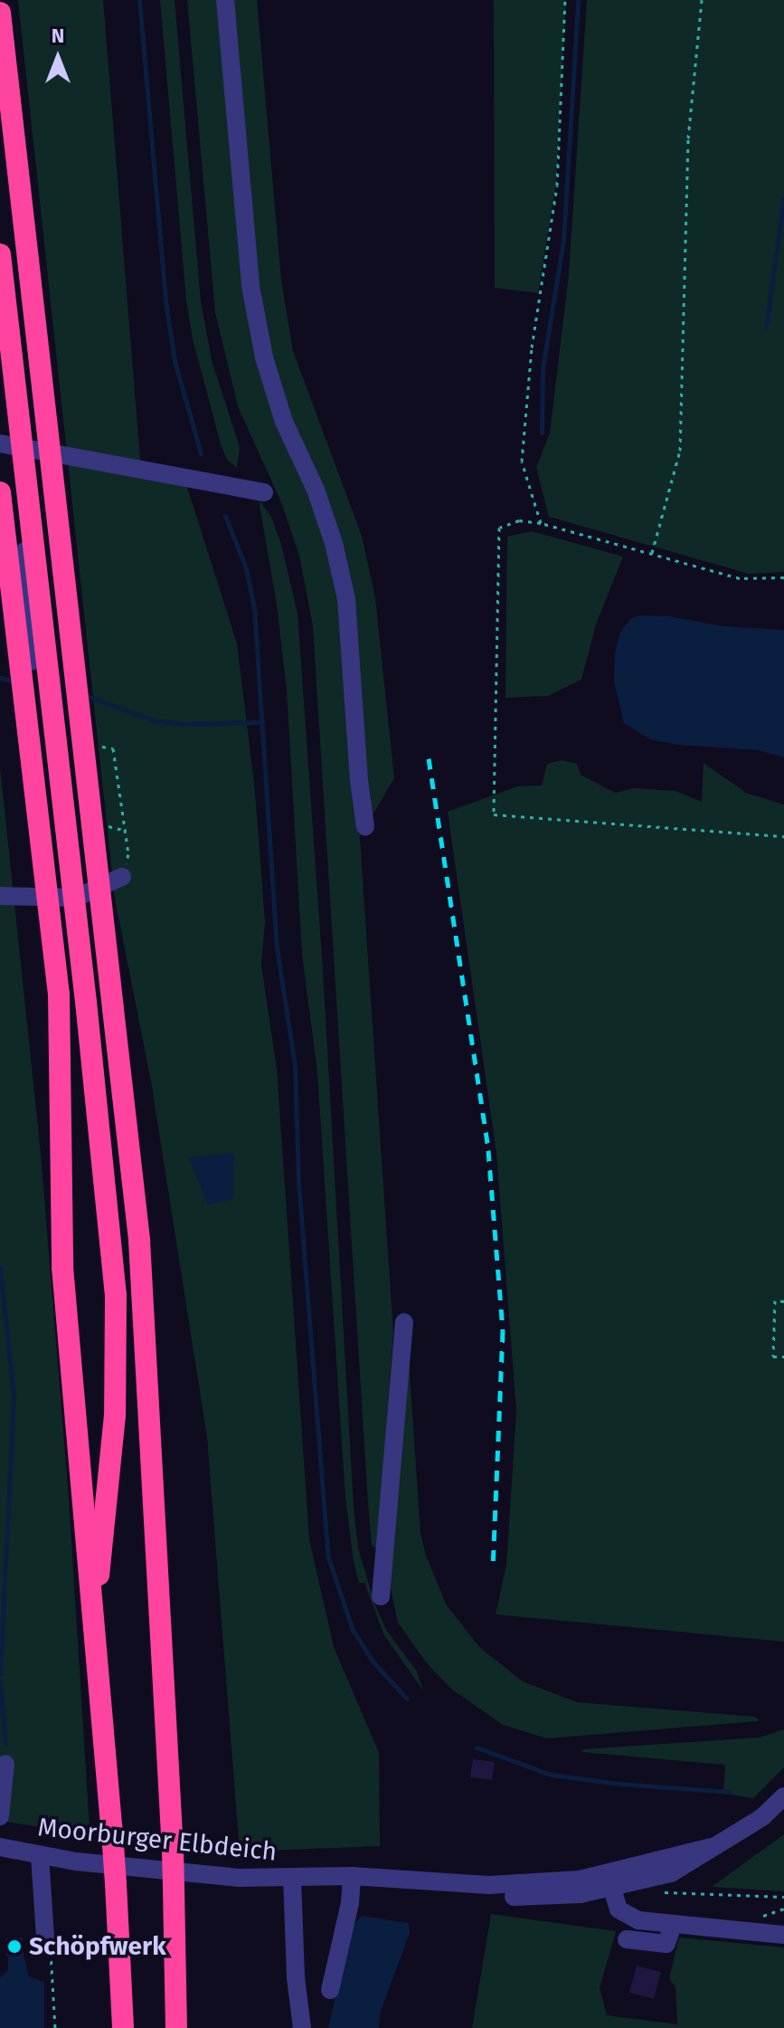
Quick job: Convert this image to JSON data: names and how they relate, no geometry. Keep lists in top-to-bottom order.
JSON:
{
  "streets": {
    "street": ["Moorburger Elbdeich"]
  },
  "places": ["Schöpfwerk"],
  "north": "top"
}
